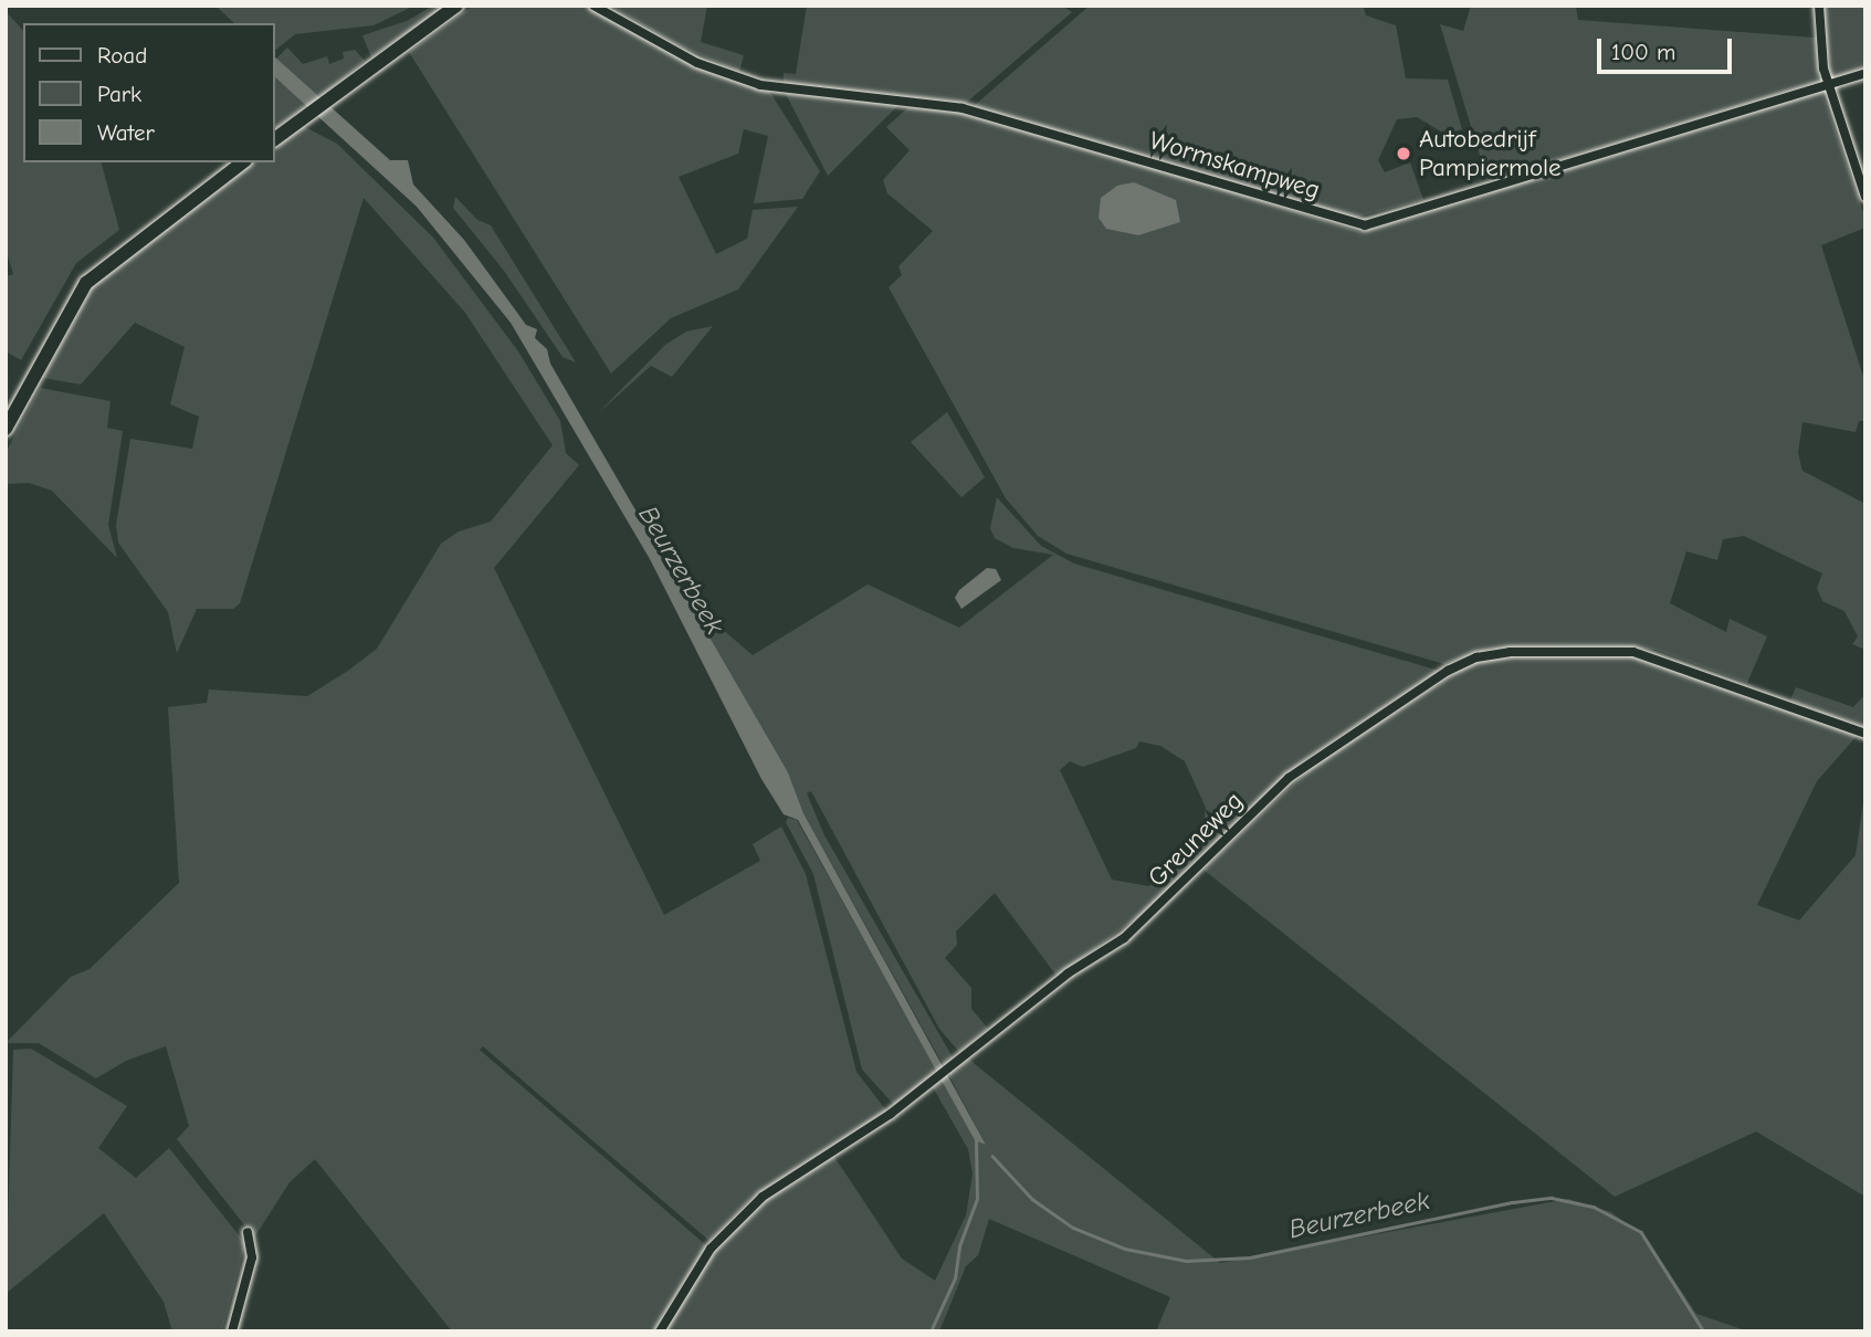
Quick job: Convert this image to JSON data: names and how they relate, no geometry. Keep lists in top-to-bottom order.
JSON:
{
  "streets": {
    "street": ["Wormskampweg", "Greuneweg"]
  },
  "water": ["Beurzerbeek"],
  "places": ["Autobedrijf Pampiermole"],
  "legend": ["Road", "Park", "Water"],
  "scale_bar": "100 m"
}
